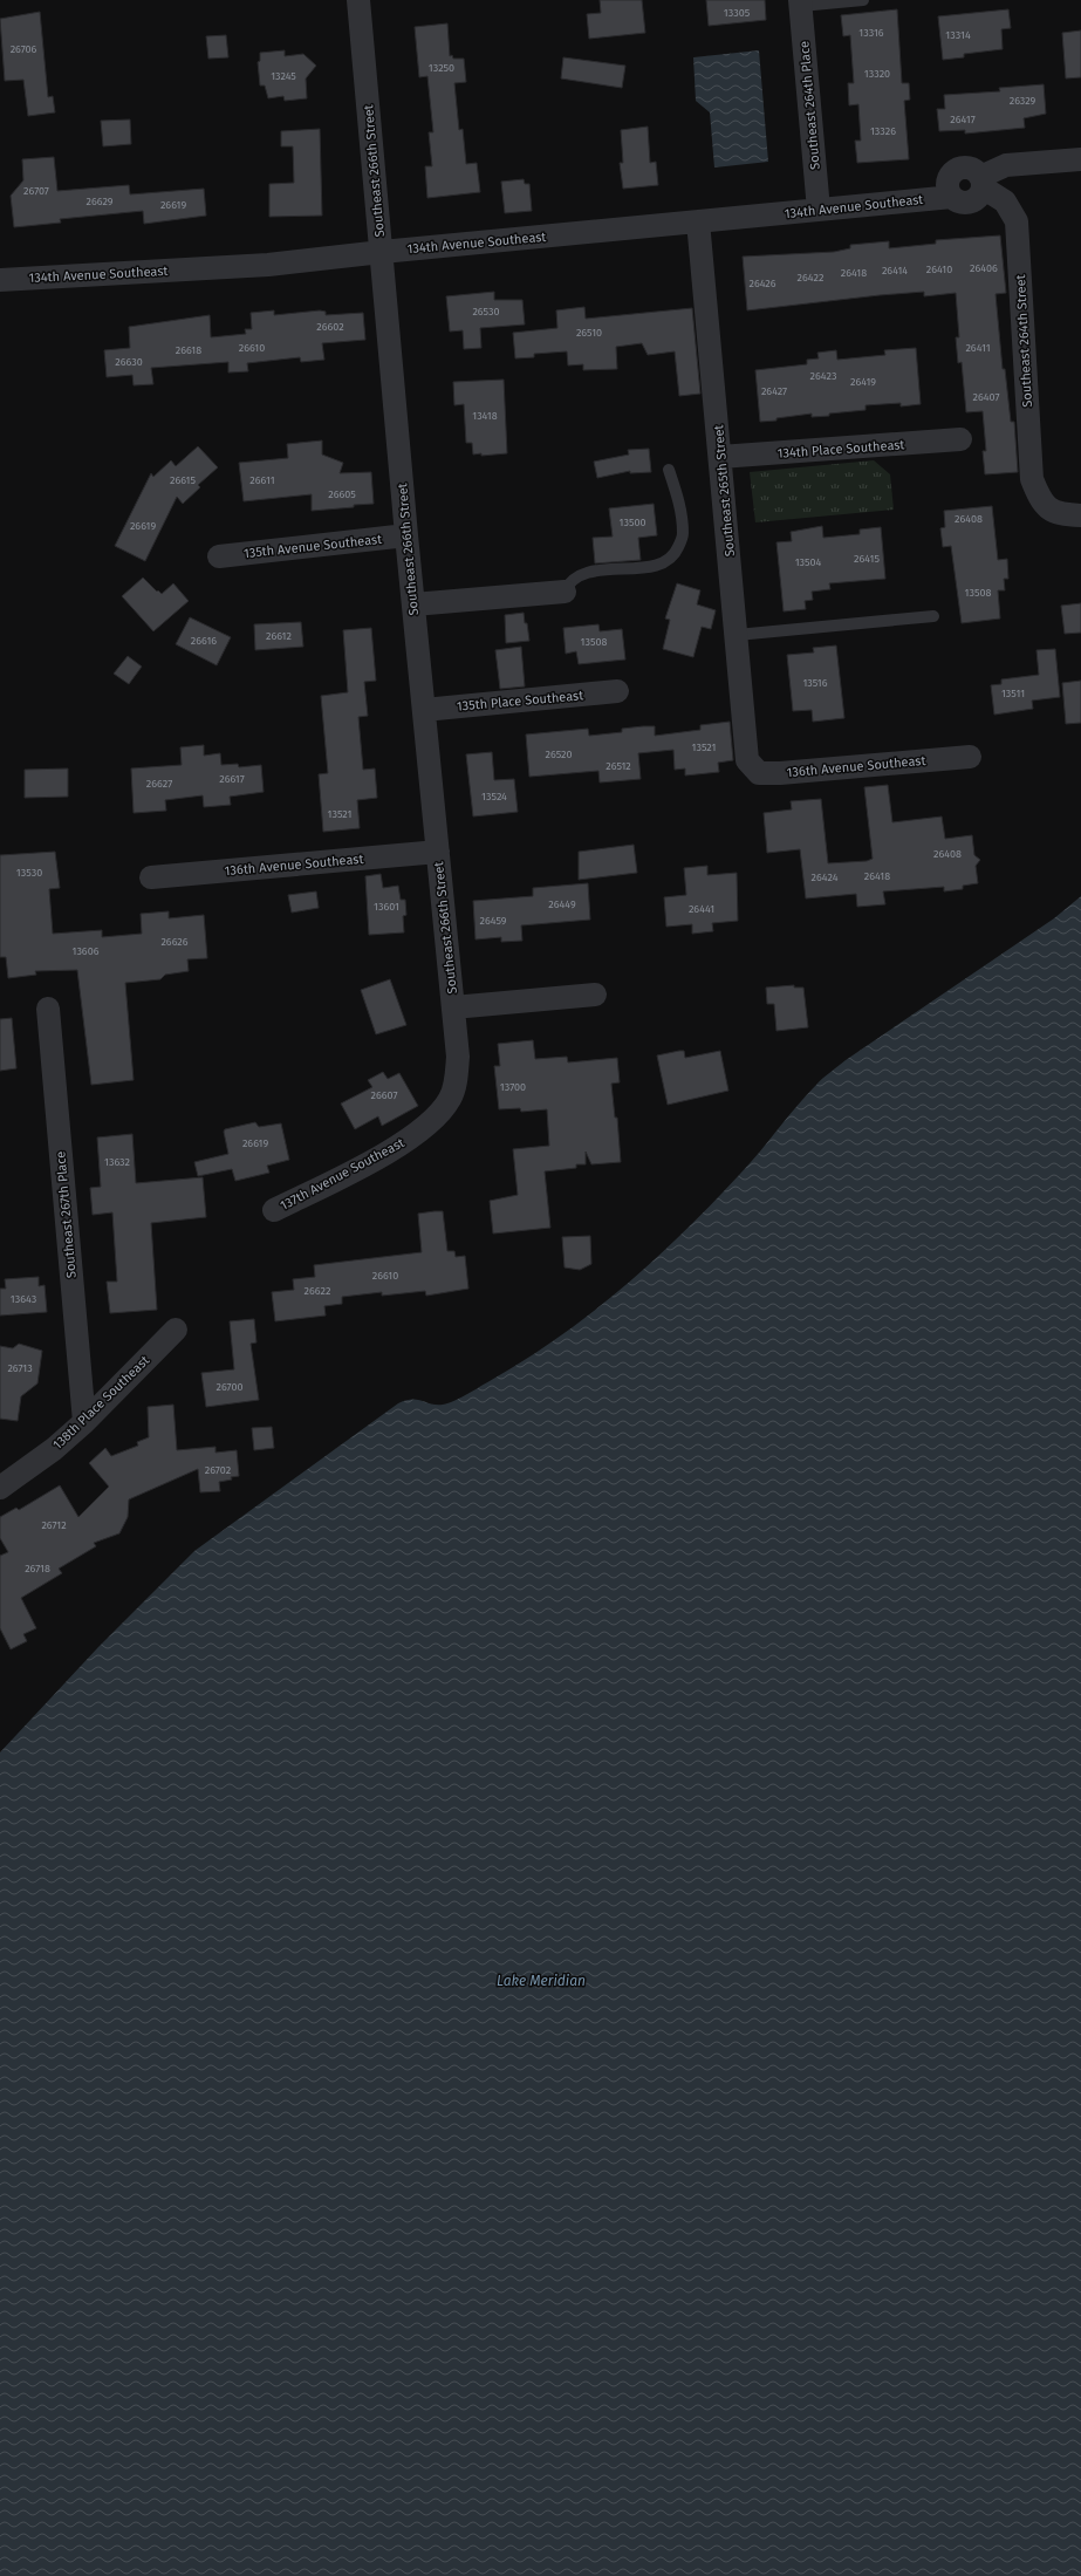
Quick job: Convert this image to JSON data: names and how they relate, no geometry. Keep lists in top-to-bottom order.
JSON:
{
  "streets": {
    "street": [
      "Southeast 264th Place",
      "Southeast 266th Street",
      "134th Avenue Southeast",
      "Southeast 264th Street",
      "134th Place Southeast",
      "Southeast 265th Street",
      "135th Avenue Southeast",
      "135th Place Southeast",
      "136th Avenue Southeast",
      "137th Avenue Southeast",
      "Southeast 267th Place",
      "138th Place Southeast"
    ]
  },
  "crossings": [
    ["Southeast 264th Place", "134th Avenue Southeast"],
    ["Southeast 266th Street", "134th Avenue Southeast"],
    ["Southeast 266th Street", "135th Avenue Southeast"],
    ["Southeast 266th Street", "135th Place Southeast"],
    ["Southeast 266th Street", "136th Avenue Southeast"],
    ["Southeast 266th Street", "137th Avenue Southeast"],
    ["134th Avenue Southeast", "Southeast 264th Street"],
    ["134th Avenue Southeast", "Southeast 265th Street"],
    ["134th Place Southeast", "Southeast 265th Street"],
    ["Southeast 265th Street", "136th Avenue Southeast"],
    ["Southeast 267th Place", "138th Place Southeast"]
  ],
  "water": ["Lake Meridian"],
  "house_numbers": [
    "13305",
    "13316",
    "13314",
    "26706",
    "13250",
    "13320",
    "13245",
    "26329",
    "26417",
    "13326",
    "26707",
    "26629",
    "26619",
    "26406",
    "26410",
    "26414",
    "26418",
    "26422",
    "26426",
    "26530",
    "26602",
    "26510",
    "26610",
    "26411",
    "26618",
    "26630",
    "26423",
    "26419",
    "26427",
    "26407",
    "13418",
    "26615",
    "26611",
    "26605",
    "26408",
    "13500",
    "26619",
    "26415",
    "13504",
    "13508",
    "26612",
    "26616",
    "13508",
    "13516",
    "13511",
    "13521",
    "26520",
    "26512",
    "26617",
    "26627",
    "13524",
    "13521",
    "26408",
    "13530",
    "26418",
    "26424",
    "26449",
    "13601",
    "26441",
    "26459",
    "26626",
    "13606",
    "13700",
    "26607",
    "26619",
    "13632",
    "26610",
    "26622",
    "13643",
    "26713",
    "26700",
    "26702",
    "26712",
    "26718"
  ]
}
